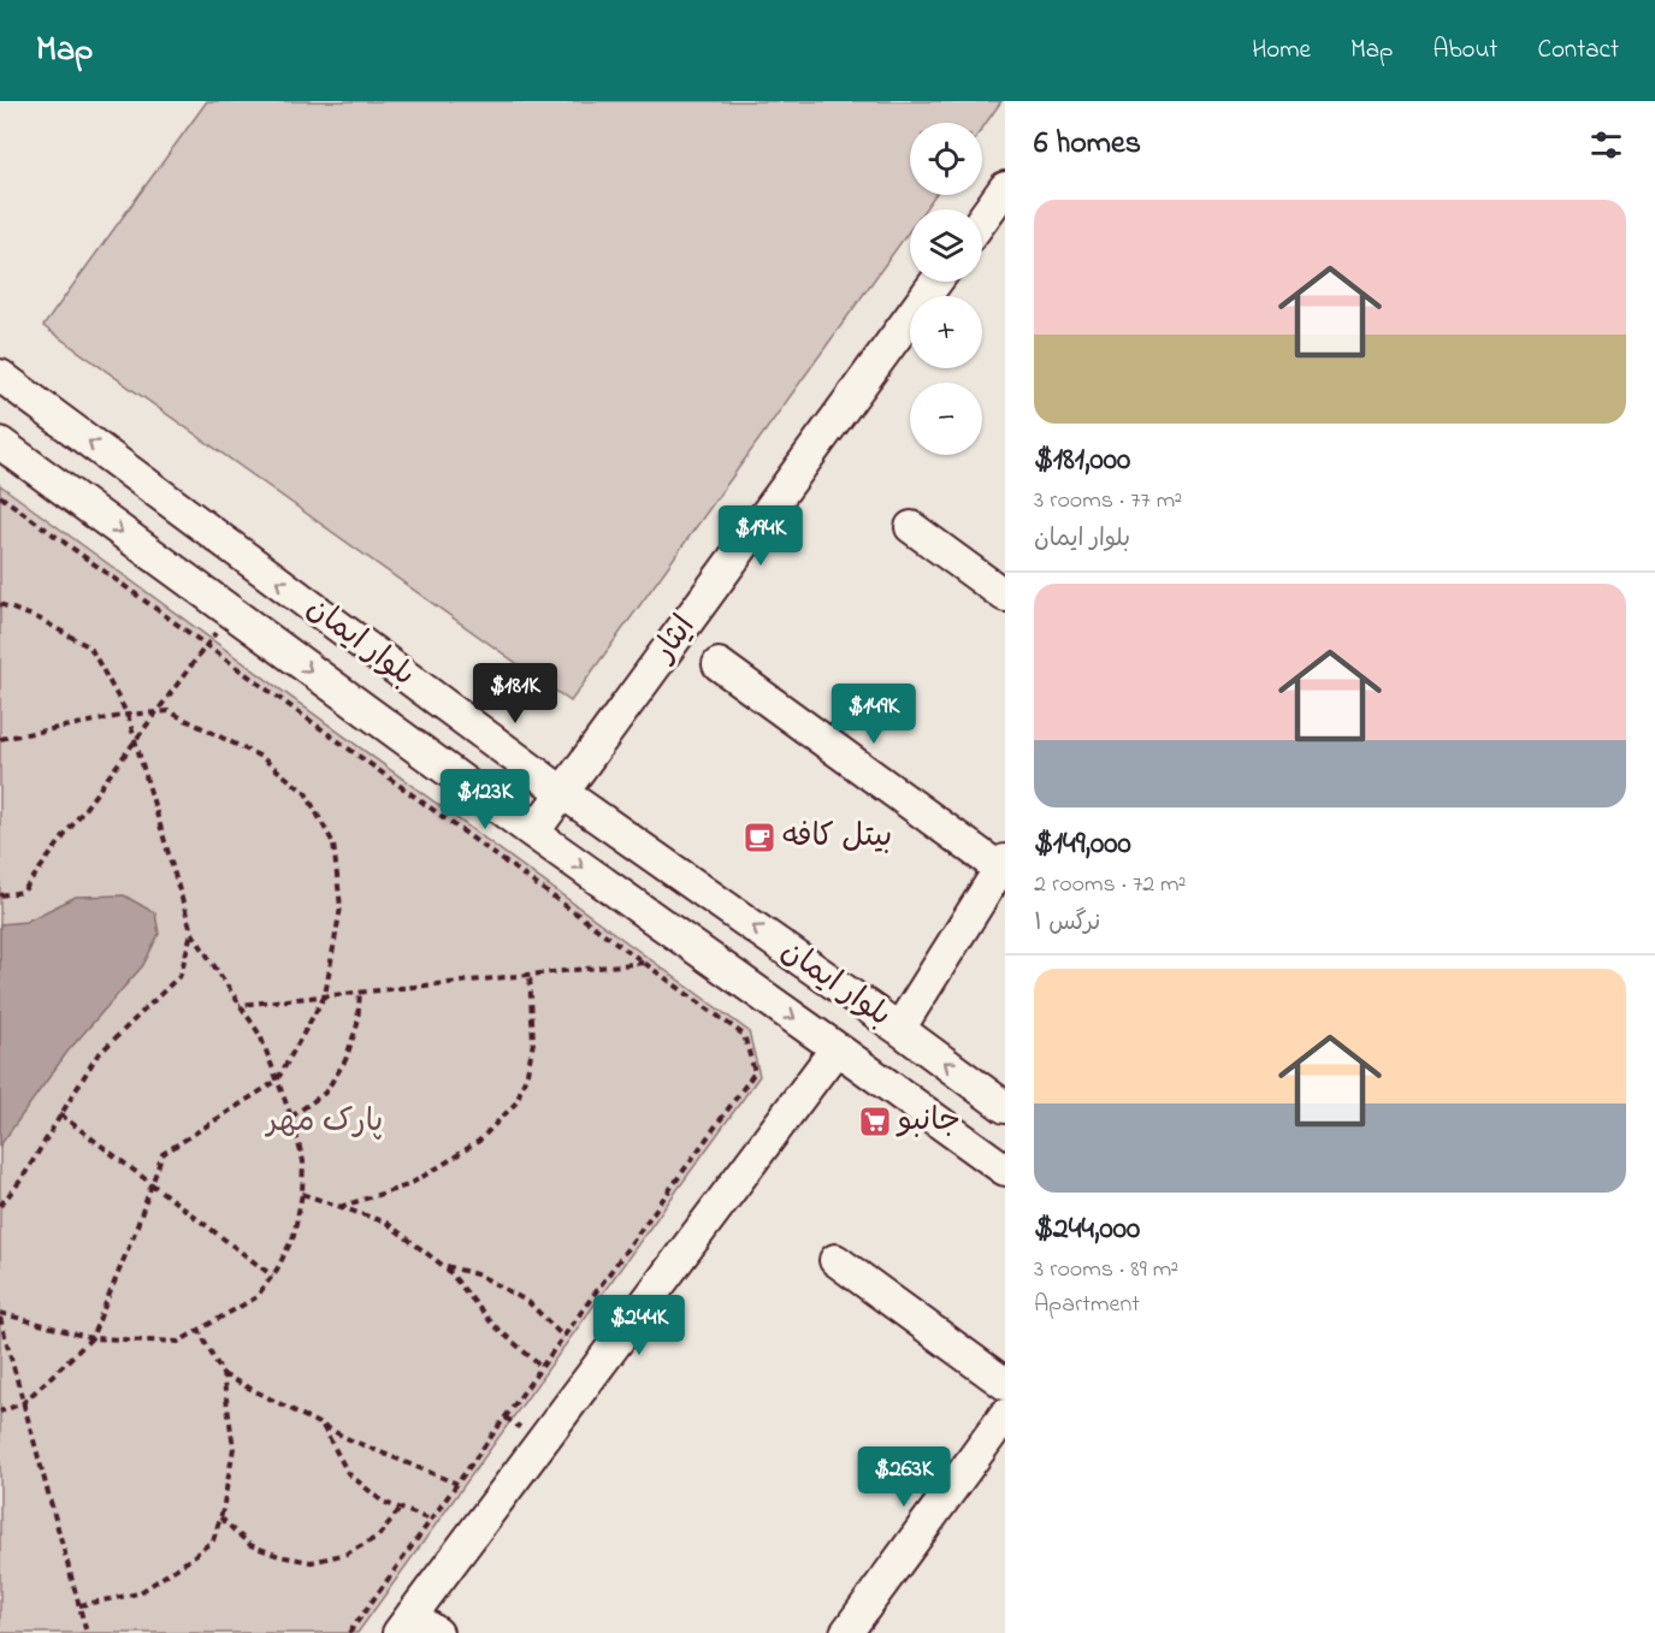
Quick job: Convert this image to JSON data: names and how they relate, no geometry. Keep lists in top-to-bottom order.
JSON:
{
  "streets": {
    "street": ["ایثار", "بلوار ایمان"]
  },
  "crossings": [
    ["ایثار", "بلوار ایمان"]
  ],
  "parks": ["پارک مهر"],
  "places": {
    "cafe": ["بیتل کافه"],
    "supermarket": ["جانبو"]
  },
  "page": {
    "header": "Map",
    "nav": [
      "Home",
      "Map",
      "About",
      "Contact"
    ],
    "heading": "6 homes",
    "map_buttons": ["+", "−"],
    "list": [
      {
        "name": "$181,000",
        "note": "3 rooms · 77 m² · بلوار ایمان"
      },
      {
        "name": "$149,000",
        "note": "2 rooms · 72 m² · نرگس ۱"
      },
      {
        "name": "$244,000",
        "note": "3 rooms · 89 m² · Apartment"
      }
    ],
    "price": [
      "$194K",
      "$181K",
      "$149K",
      "$123K",
      "$244K",
      "$263K"
    ]
  }
}
